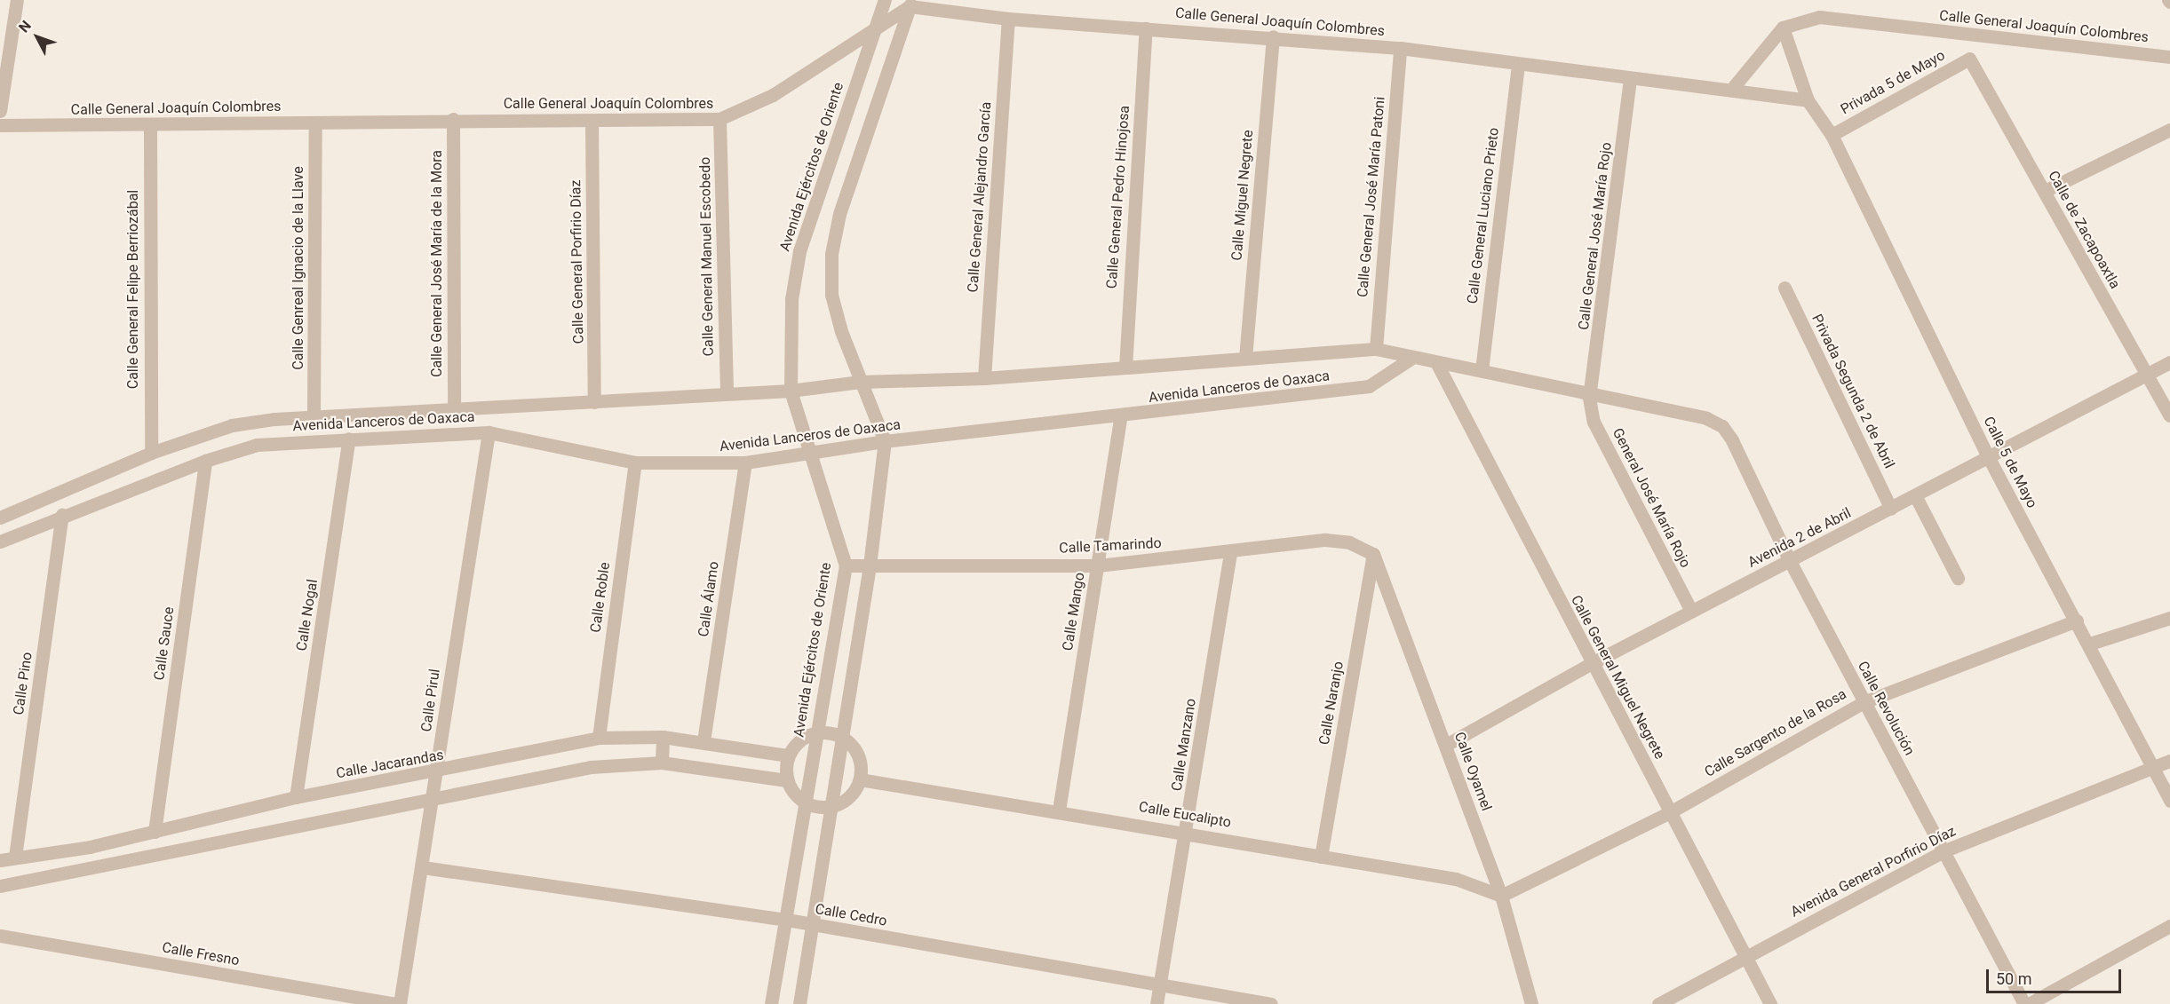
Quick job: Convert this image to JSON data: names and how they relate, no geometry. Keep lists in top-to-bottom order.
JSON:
{
  "streets": {
    "street": [
      "Calle General Joaquín Colombres",
      "Privada 5 de Mayo",
      "Avenida Ejércitos de Oriente",
      "Calle Miguel Negrete",
      "Calle General Alejandro García",
      "Calle General Pedro Hinojosa",
      "Calle General José María Patoni",
      "Calle General Luciano Prieto",
      "Calle de Zacapoaxtla",
      "Calle General José María Rojo",
      "Calle General Manuel Escobedo",
      "Calle General Porfirio Díaz",
      "Calle General José María de la Mora",
      "Calle Genreal Ignacio de la Llave",
      "Calle General Felipe Berriozábal",
      "Avenida Lanceros de Oaxaca",
      "Privada Segunda 2 de Abril",
      "Calle 5 de Mayo",
      "General José María Rojo",
      "Avenida 2 de Abril",
      "Calle Tamarindo",
      "Calle Roble",
      "Calle Álamo",
      "Calle Mango",
      "Calle Nogal",
      "Calle Sauce",
      "Calle General Miguel Negrete",
      "Calle Pino",
      "Calle Pirul",
      "Calle Naranjo",
      "Calle Revolución",
      "Calle Sargento de la Rosa",
      "Calle Manzano",
      "Calle Jacarandas",
      "Calle Oyamel",
      "Calle Eucalipto",
      "Avenida General Porfirio Díaz",
      "Calle Cedro",
      "Calle Fresno"
    ]
  },
  "crossings": [
    ["Calle General Joaquín Colombres", "Avenida Ejércitos de Oriente"],
    ["Calle General Joaquín Colombres", "Calle Miguel Negrete"],
    ["Calle General Joaquín Colombres", "Calle General Alejandro García"],
    ["Calle General Joaquín Colombres", "Calle General Pedro Hinojosa"],
    ["Calle General Joaquín Colombres", "Calle General José María Patoni"],
    ["Calle General Joaquín Colombres", "Calle General Luciano Prieto"],
    ["Calle General Joaquín Colombres", "Calle General José María Rojo"],
    ["Calle General Joaquín Colombres", "Calle General Manuel Escobedo"],
    ["Calle General Joaquín Colombres", "Calle General Porfirio Díaz"],
    ["Calle General Joaquín Colombres", "Calle General José María de la Mora"],
    ["Calle General Joaquín Colombres", "Calle Genreal Ignacio de la Llave"],
    ["Calle General Joaquín Colombres", "Calle General Felipe Berriozábal"],
    ["Calle General Joaquín Colombres", "Calle 5 de Mayo"],
    ["Privada 5 de Mayo", "Calle de Zacapoaxtla"],
    ["Privada 5 de Mayo", "Calle 5 de Mayo"],
    ["Avenida Ejércitos de Oriente", "Avenida Lanceros de Oaxaca"],
    ["Avenida Ejércitos de Oriente", "Calle Tamarindo"],
    ["Avenida Ejércitos de Oriente", "Calle Cedro"],
    ["Calle Miguel Negrete", "Avenida Lanceros de Oaxaca"],
    ["Calle General Alejandro García", "Avenida Lanceros de Oaxaca"],
    ["Calle General Pedro Hinojosa", "Avenida Lanceros de Oaxaca"],
    ["Calle General José María Patoni", "Avenida Lanceros de Oaxaca"],
    ["Calle General Luciano Prieto", "Avenida Lanceros de Oaxaca"],
    ["Calle de Zacapoaxtla", "Avenida 2 de Abril"],
    ["Calle General José María Rojo", "Avenida Lanceros de Oaxaca"],
    ["Calle General José María Rojo", "General José María Rojo"],
    ["Calle General Manuel Escobedo", "Avenida Lanceros de Oaxaca"],
    ["Calle General Porfirio Díaz", "Avenida Lanceros de Oaxaca"],
    ["Calle General José María de la Mora", "Avenida Lanceros de Oaxaca"],
    ["Calle Genreal Ignacio de la Llave", "Avenida Lanceros de Oaxaca"],
    ["Calle General Felipe Berriozábal", "Avenida Lanceros de Oaxaca"],
    ["Avenida Lanceros de Oaxaca", "General José María Rojo"],
    ["Avenida Lanceros de Oaxaca", "Calle Roble"],
    ["Avenida Lanceros de Oaxaca", "Calle Álamo"],
    ["Avenida Lanceros de Oaxaca", "Calle Mango"],
    ["Avenida Lanceros de Oaxaca", "Calle Nogal"],
    ["Avenida Lanceros de Oaxaca", "Calle Sauce"],
    ["Avenida Lanceros de Oaxaca", "Calle General Miguel Negrete"],
    ["Avenida Lanceros de Oaxaca", "Calle Pino"],
    ["Avenida Lanceros de Oaxaca", "Calle Pirul"],
    ["Avenida Lanceros de Oaxaca", "Calle Revolución"],
    ["Privada Segunda 2 de Abril", "Avenida 2 de Abril"],
    ["Calle 5 de Mayo", "Avenida 2 de Abril"],
    ["Calle 5 de Mayo", "Calle Sargento de la Rosa"],
    ["Calle 5 de Mayo", "Avenida General Porfirio Díaz"],
    ["General José María Rojo", "Avenida 2 de Abril"],
    ["Avenida 2 de Abril", "Calle General Miguel Negrete"],
    ["Avenida 2 de Abril", "Calle Revolución"],
    ["Avenida 2 de Abril", "Calle Oyamel"],
    ["Calle Tamarindo", "Calle Mango"],
    ["Calle Tamarindo", "Calle Naranjo"],
    ["Calle Tamarindo", "Calle Manzano"],
    ["Calle Tamarindo", "Calle Oyamel"],
    ["Calle Roble", "Calle Jacarandas"],
    ["Calle Álamo", "Calle Jacarandas"],
    ["Calle Mango", "Calle Eucalipto"],
    ["Calle Nogal", "Calle Jacarandas"],
    ["Calle Sauce", "Calle Jacarandas"],
    ["Calle General Miguel Negrete", "Calle Sargento de la Rosa"],
    ["Calle General Miguel Negrete", "Avenida General Porfirio Díaz"],
    ["Calle Pino", "Calle Jacarandas"],
    ["Calle Pirul", "Calle Jacarandas"],
    ["Calle Pirul", "Calle Cedro"],
    ["Calle Naranjo", "Calle Oyamel"],
    ["Calle Naranjo", "Calle Eucalipto"],
    ["Calle Revolución", "Calle Sargento de la Rosa"],
    ["Calle Revolución", "Avenida General Porfirio Díaz"],
    ["Calle Sargento de la Rosa", "Calle Oyamel"],
    ["Calle Sargento de la Rosa", "Calle Eucalipto"],
    ["Calle Manzano", "Calle Eucalipto"],
    ["Calle Manzano", "Calle Cedro"],
    ["Calle Oyamel", "Calle Eucalipto"]
  ],
  "scale_bar": "50 m",
  "north": "top left"
}
